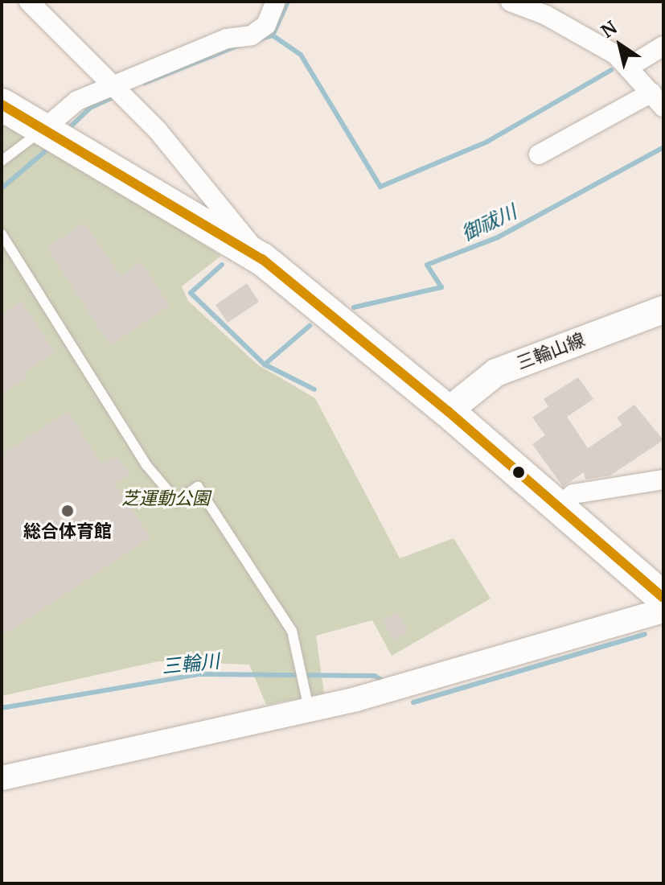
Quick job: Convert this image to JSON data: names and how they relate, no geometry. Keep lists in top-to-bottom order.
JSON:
{
  "streets": {
    "main road": ["三輪山線"]
  },
  "water": ["御祓川", "三輪川"],
  "parks": ["芝運動公園"],
  "places": ["総合体育館"],
  "north": "top left"
}
